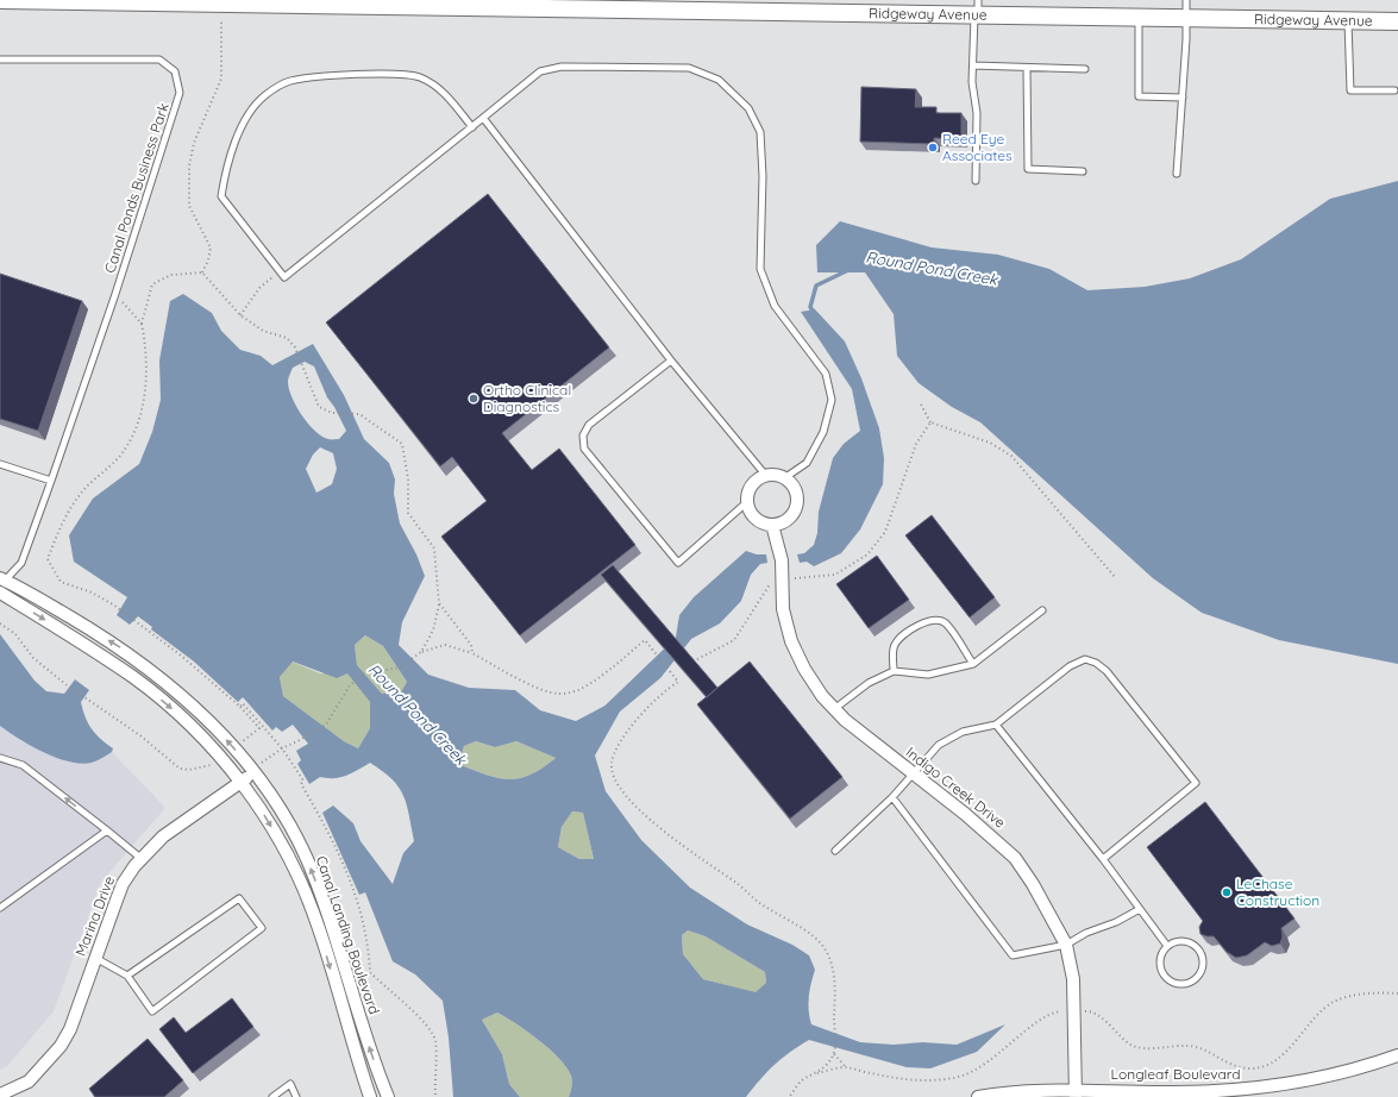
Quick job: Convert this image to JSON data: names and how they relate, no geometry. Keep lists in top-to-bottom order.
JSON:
{
  "streets": {
    "main road": ["Ridgeway Avenue"],
    "street": [
      "Indigo Creek Drive",
      "Marina Drive",
      "Canal Landing Boulevard",
      "Longleaf Boulevard"
    ],
    "lane": ["Canal Ponds Business Park"]
  },
  "crossings": [
    ["Canal Ponds Business Park", "Canal Landing Boulevard"],
    ["Indigo Creek Drive", "Longleaf Boulevard"],
    ["Marina Drive", "Canal Landing Boulevard"]
  ],
  "water": ["Round Pond Creek"],
  "places": ["Reed Eye Associates", "Ortho Clinical Diagnostics", "LeChase Construction"]
}
